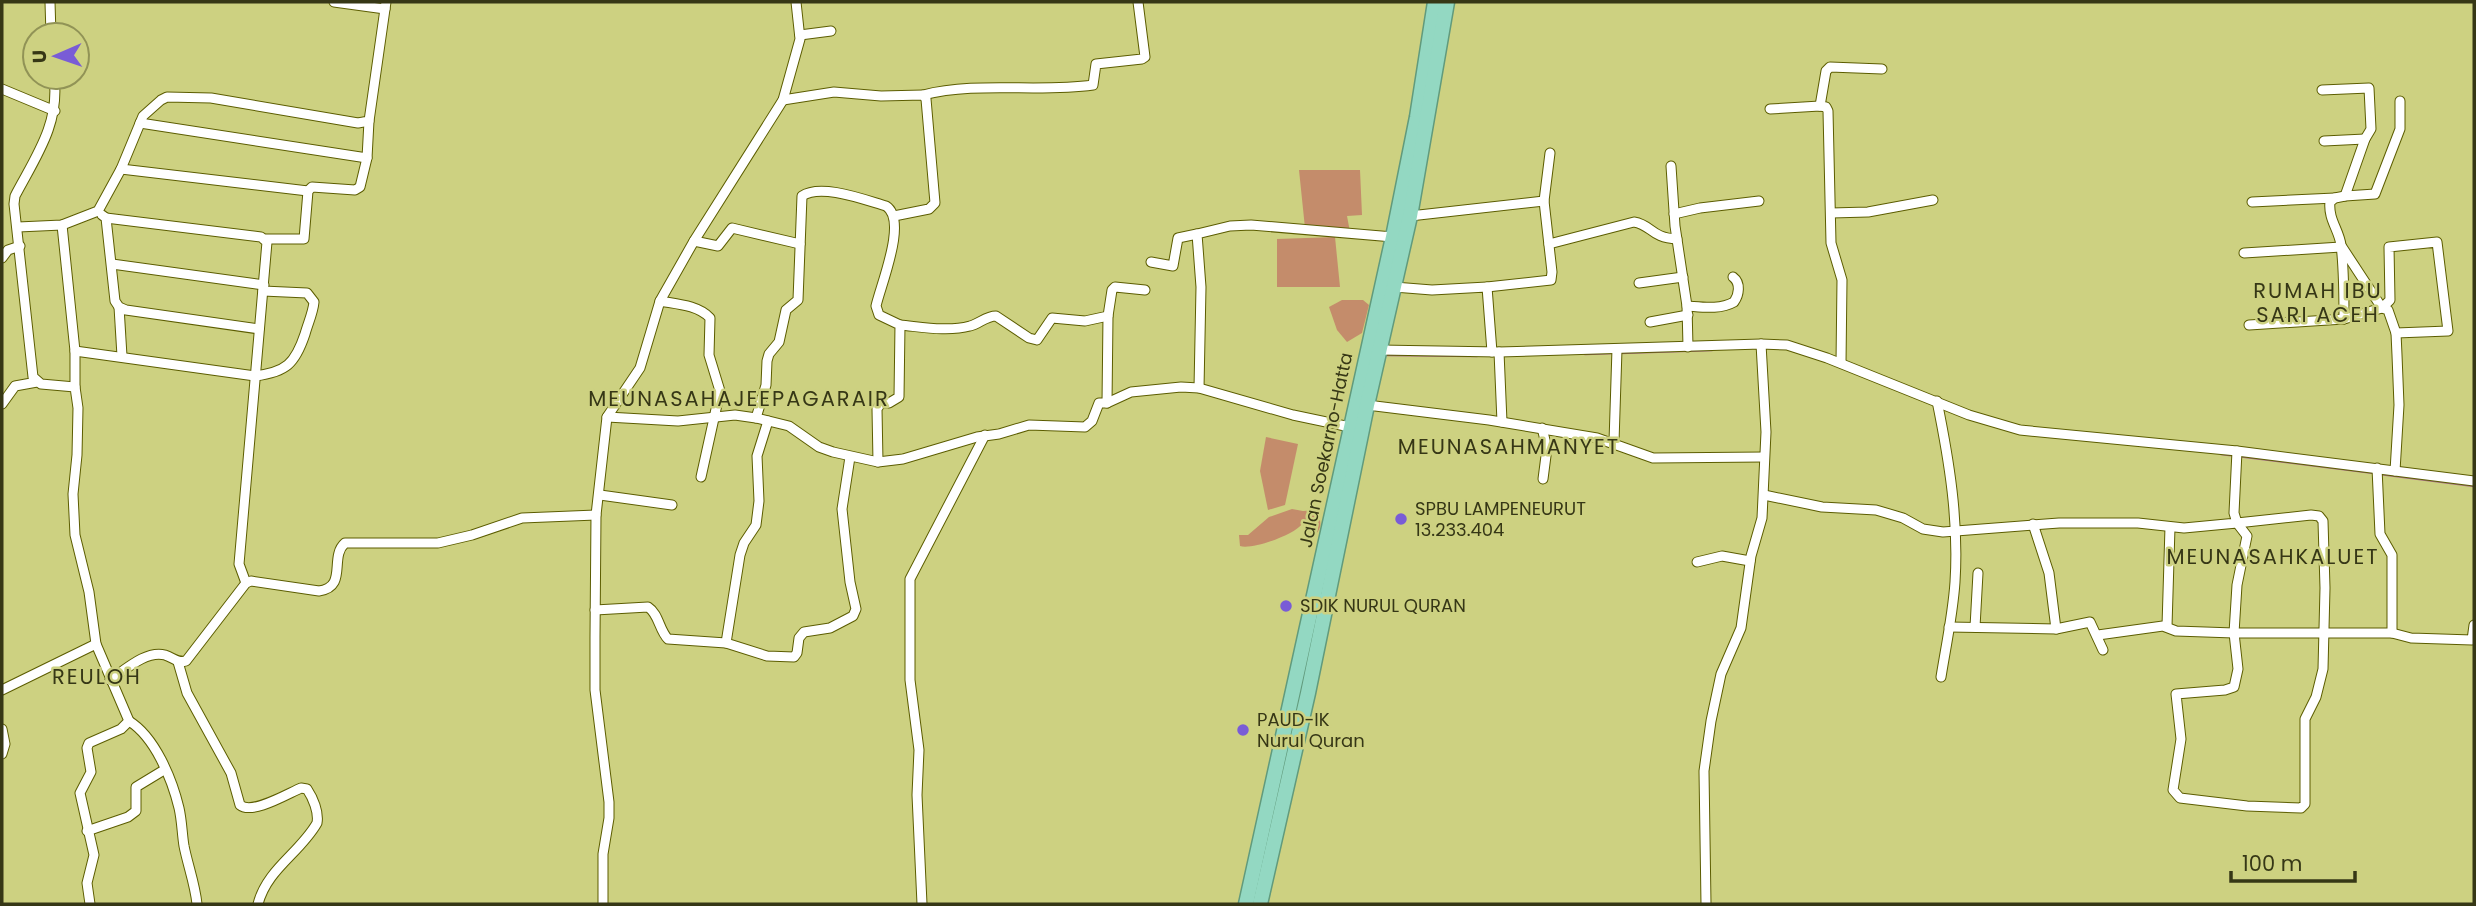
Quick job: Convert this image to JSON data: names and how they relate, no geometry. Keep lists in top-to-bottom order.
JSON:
{
  "streets": {
    "highway": ["Jalan Soekarno-Hatta"]
  },
  "districts": [
    "RUMAH IBU SARI ACEH",
    "MEUNASAHAJEEPAGARAIR",
    "MEUNASAHMANYET",
    "MEUNASAHKALUET",
    "REULOH"
  ],
  "places": ["SPBU LAMPENEURUT 13.233.404", "SDIK NURUL QURAN", "PAUD-IK Nurul Quran"],
  "scale_bar": "100 m",
  "north": "left"
}
